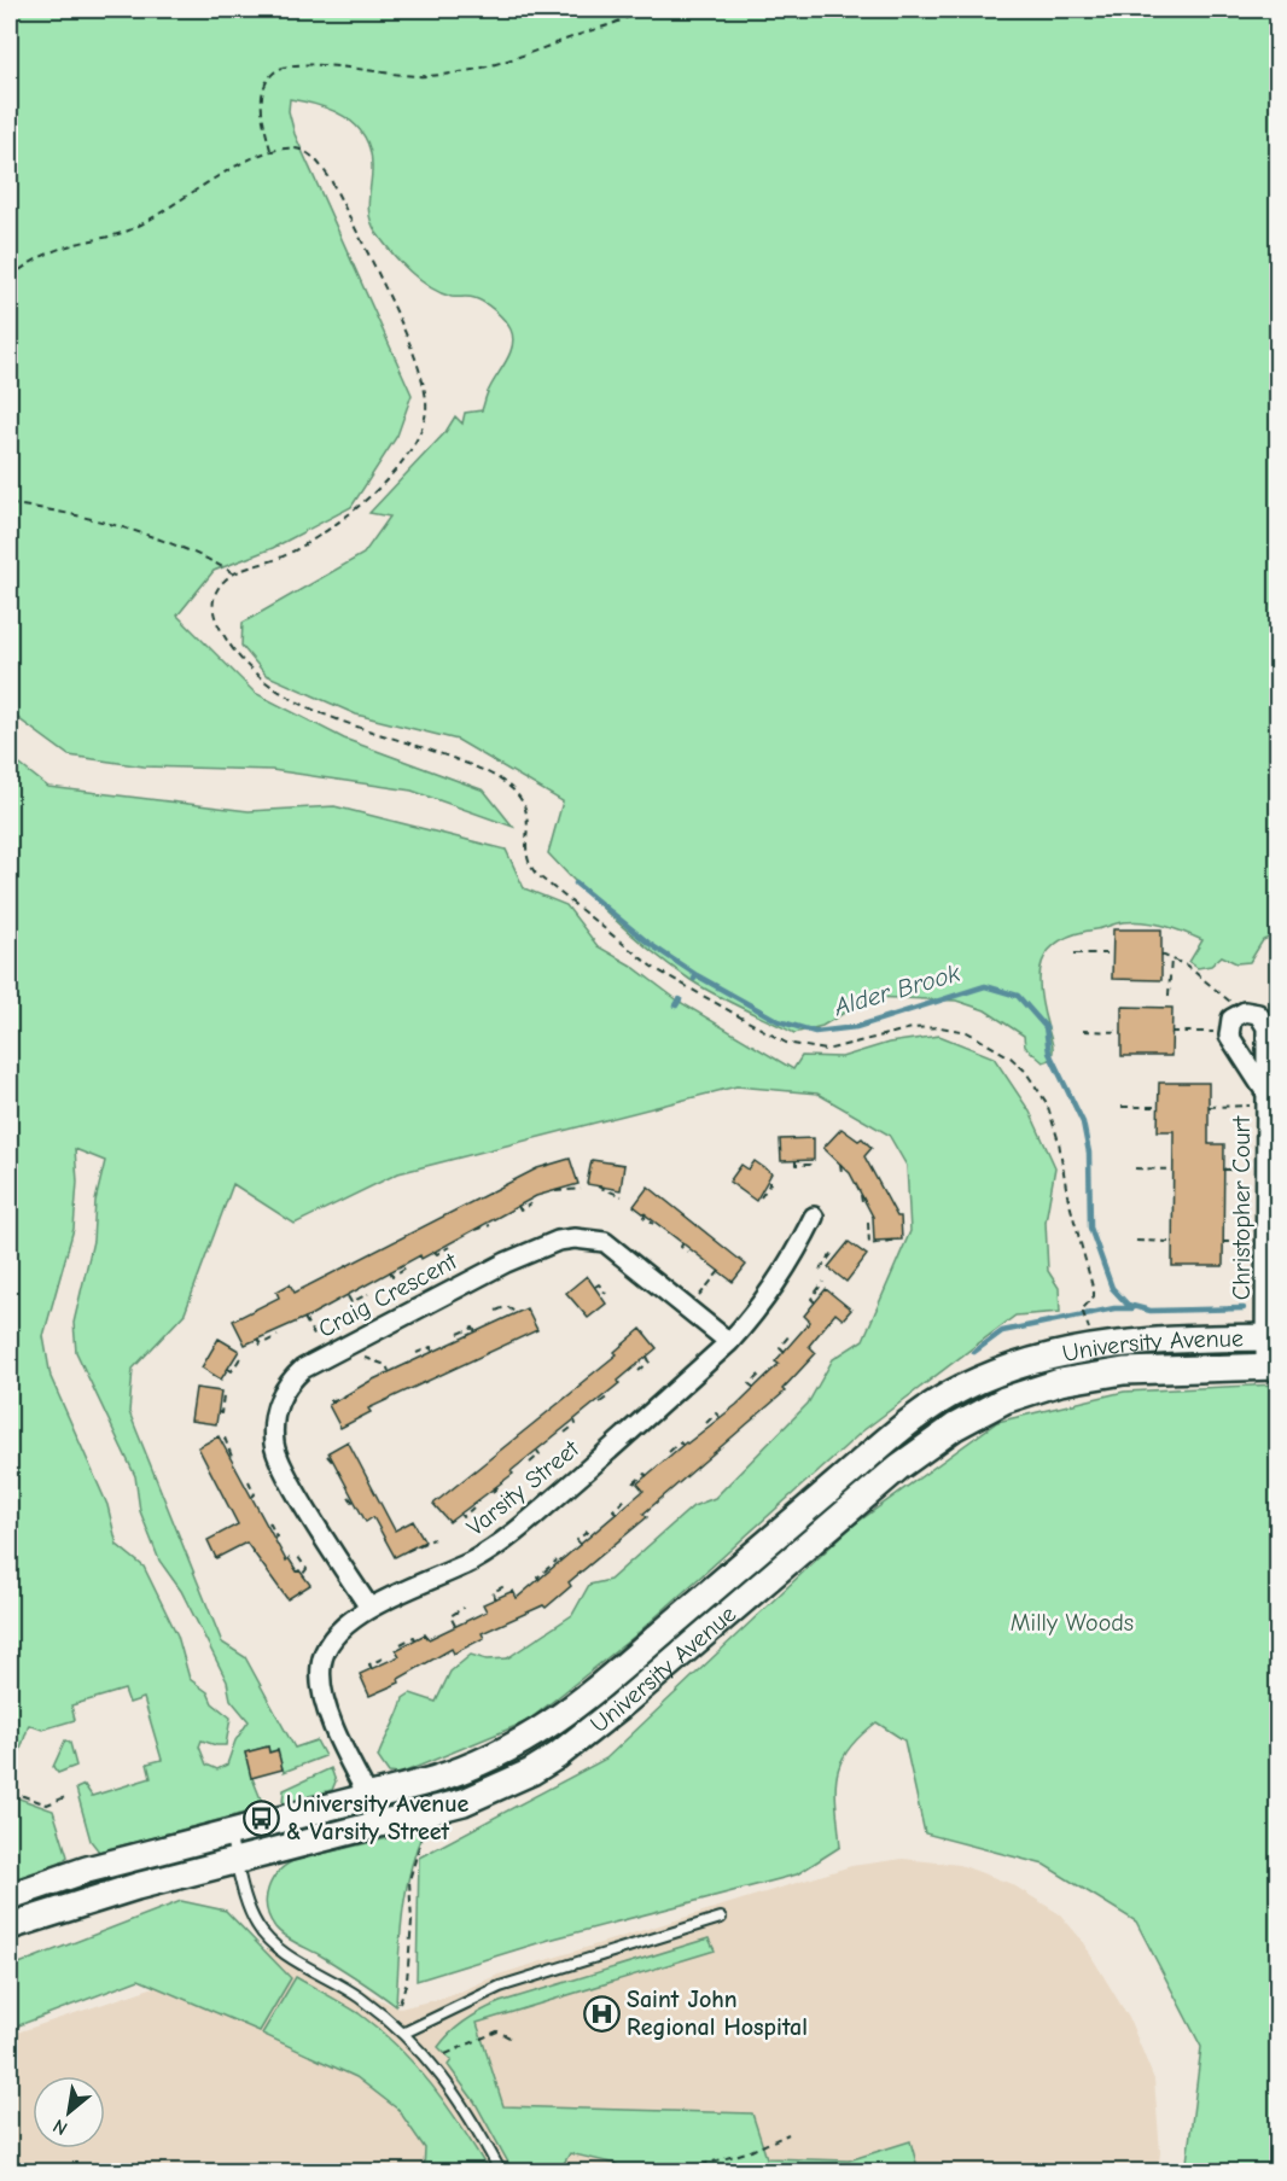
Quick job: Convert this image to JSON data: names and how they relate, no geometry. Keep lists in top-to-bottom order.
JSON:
{
  "streets": {
    "main road": ["University Avenue"],
    "street": ["Christopher Court", "Craig Crescent", "Varsity Street"]
  },
  "crossings": [
    ["Christopher Court", "University Avenue"],
    ["Craig Crescent", "Varsity Street"],
    ["University Avenue", "Varsity Street"]
  ],
  "water": ["Alder Brook"],
  "parks": ["Milly Woods"],
  "places": {
    "bus stop": ["University Avenue & Varsity Street"],
    "hospital": ["Saint John Regional Hospital"]
  },
  "north": "bottom left"
}
